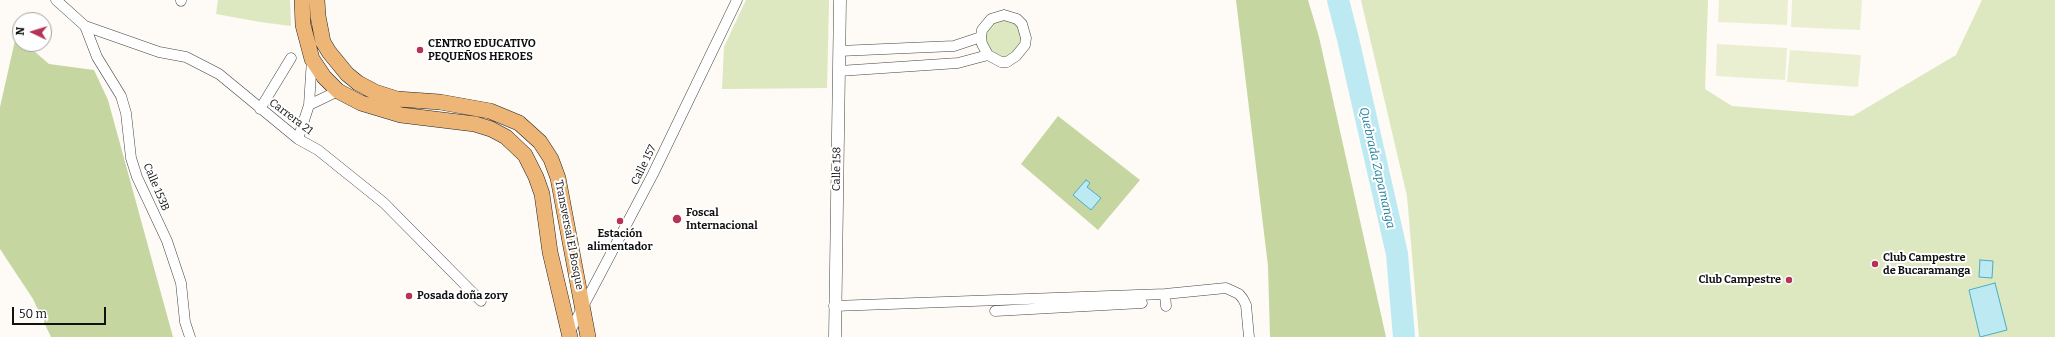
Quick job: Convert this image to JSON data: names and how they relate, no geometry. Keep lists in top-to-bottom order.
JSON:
{
  "streets": {
    "main road": ["Transversal El Bosque"],
    "street": [
      "Carrera 21",
      "Calle 157",
      "Calle 158",
      "Calle 153B"
    ]
  },
  "crossings": [
    ["Carrera 21", "Calle 153B"],
    ["Calle 157", "Transversal El Bosque"]
  ],
  "water": ["Quebrada Zapamanga"],
  "places": [
    "CENTRO EDUCATIVO PEQUEÑOS HEROES",
    "Foscal Internacional",
    "Estación alimentador",
    "Club Campestre de Bucaramanga",
    "Club Campestre",
    "Posada doña zory"
  ],
  "scale_bar": "50 m",
  "north": "left"
}
